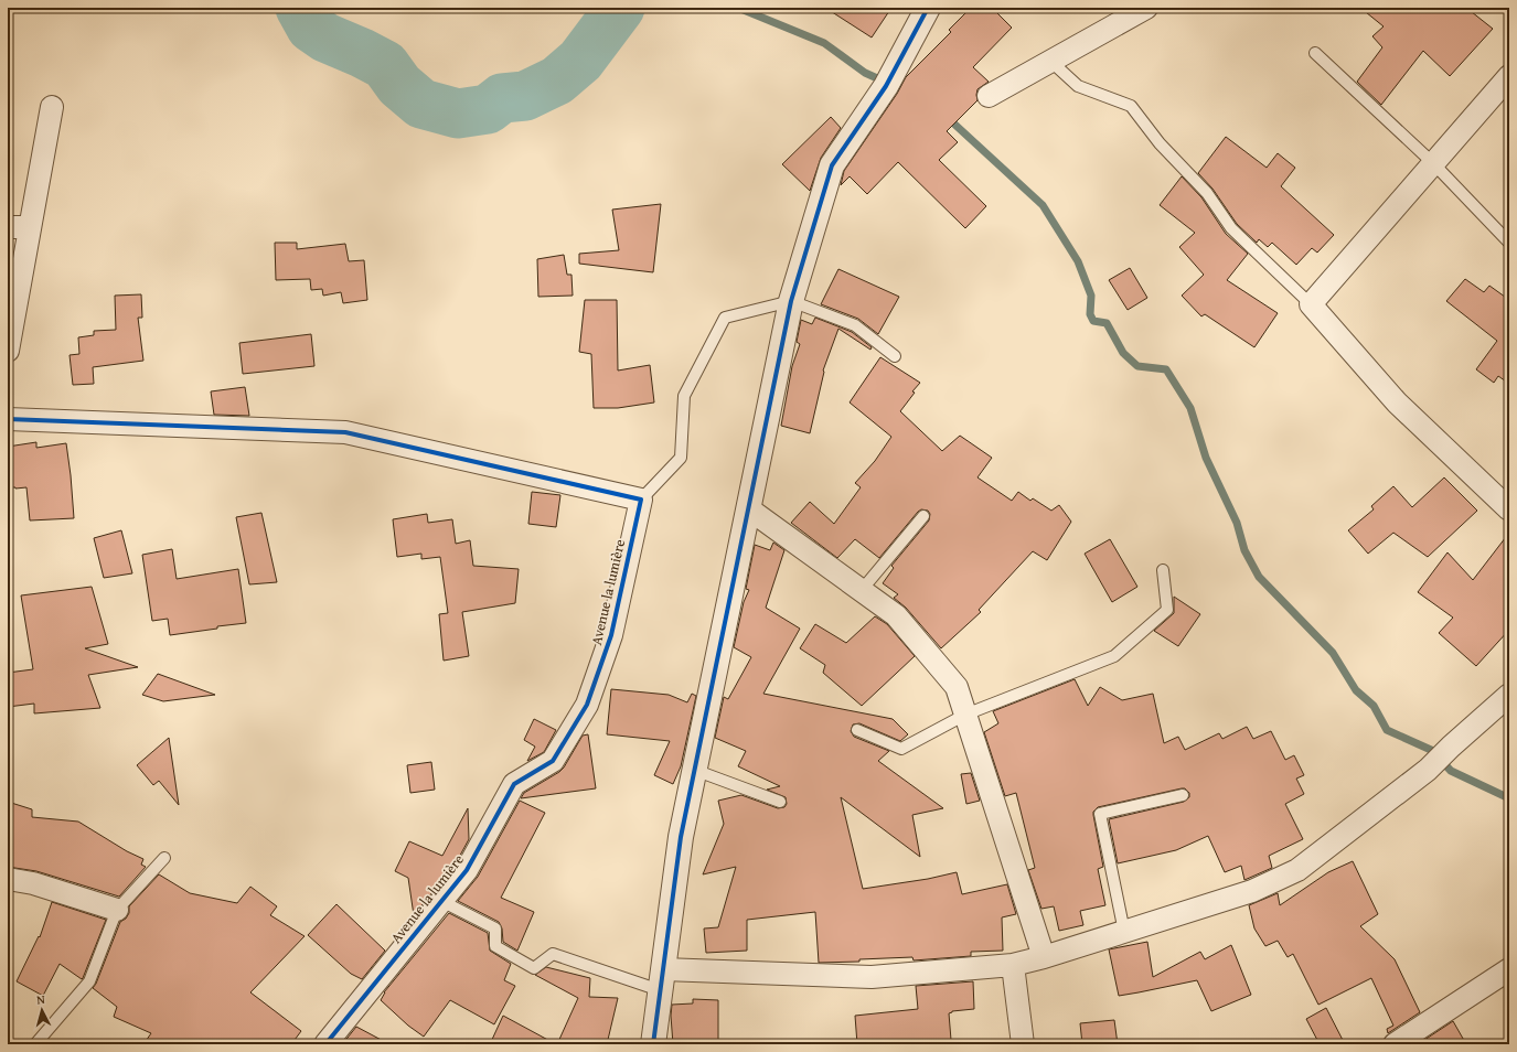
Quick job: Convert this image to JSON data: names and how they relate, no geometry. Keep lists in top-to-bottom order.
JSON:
{
  "streets": {
    "street": ["Avenue la lumière"]
  },
  "north": "top"
}
